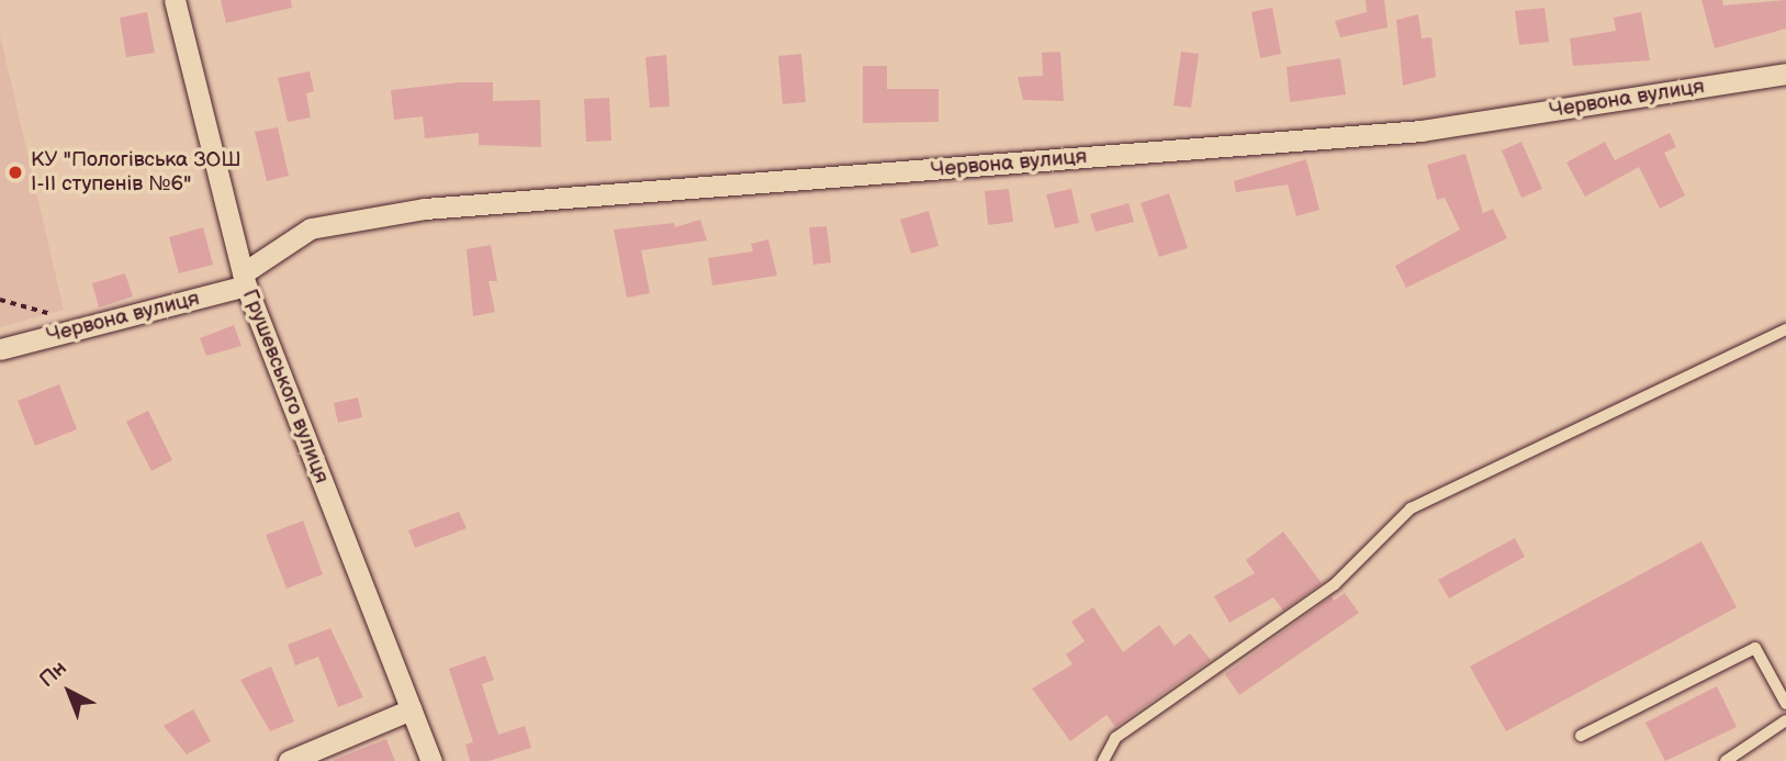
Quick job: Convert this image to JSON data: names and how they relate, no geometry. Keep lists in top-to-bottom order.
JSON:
{
  "streets": {
    "street": ["Червона вулиця", "Грушевського вулиця"]
  },
  "crossings": [
    ["Червона вулиця", "Грушевського вулиця"]
  ],
  "places": ["КУ \"Пологівська ЗОШ І-ІІ ступенів №6\""],
  "north": "top left"
}
